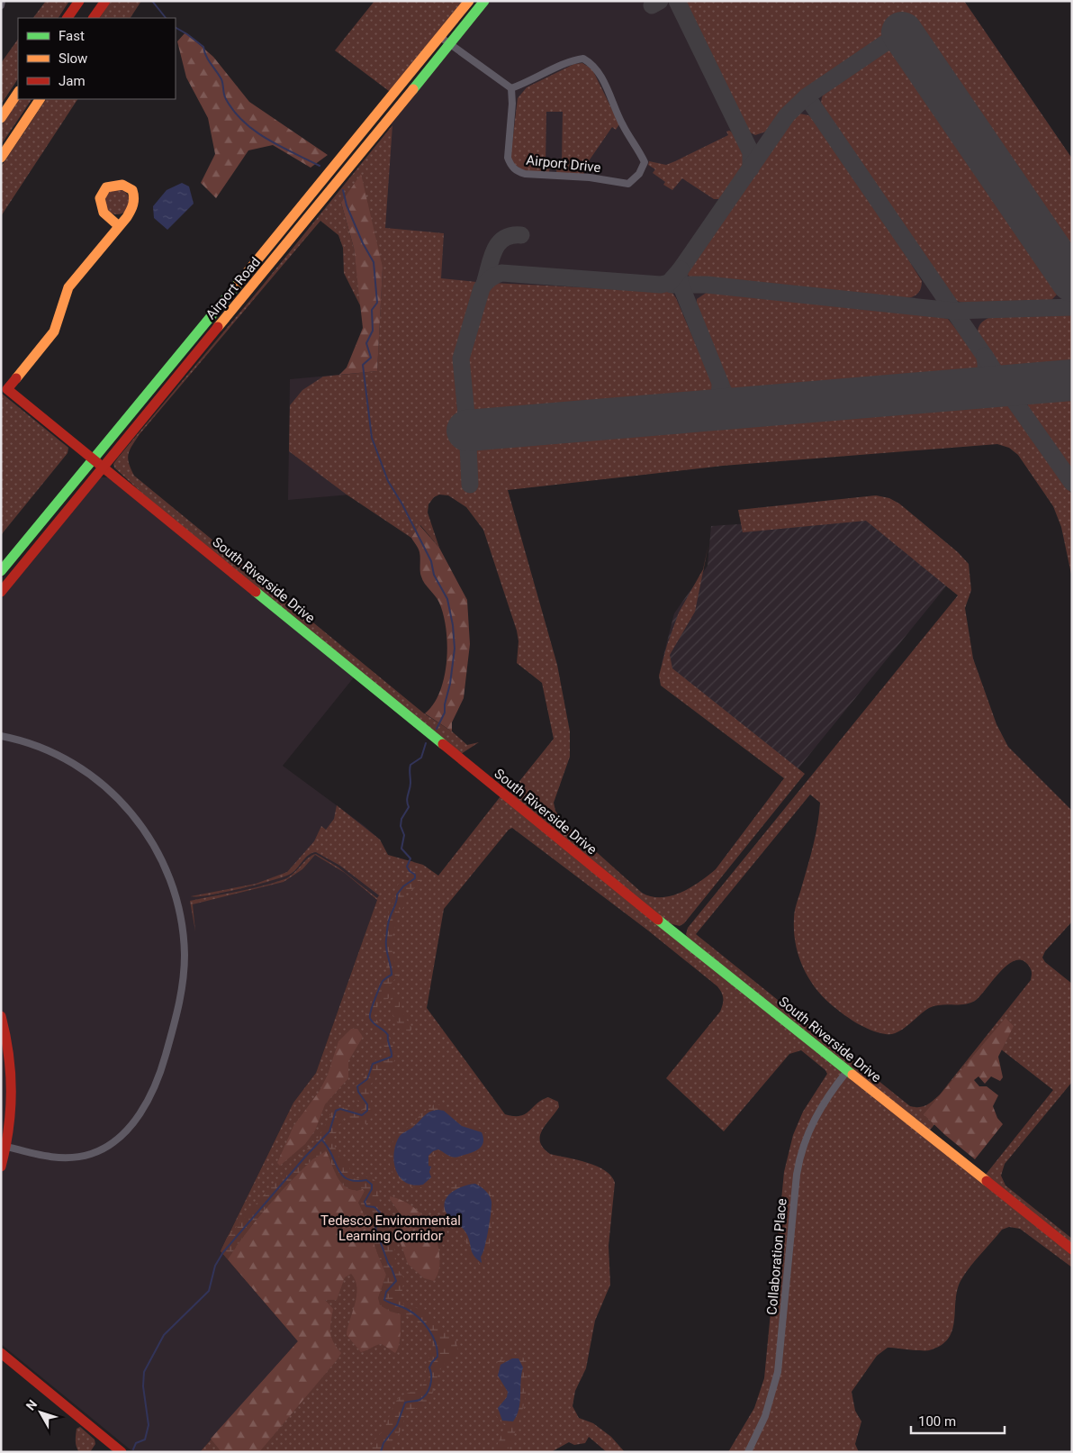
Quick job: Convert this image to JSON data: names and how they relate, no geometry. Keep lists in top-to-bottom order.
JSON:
{
  "streets": {
    "main road": ["Airport Road", "South Riverside Drive"],
    "street": ["Airport Drive", "Collaboration Place"]
  },
  "crossings": [
    ["Airport Road", "South Riverside Drive"],
    ["South Riverside Drive", "Collaboration Place"]
  ],
  "parks": ["Tedesco Environmental Learning Corridor"],
  "legend": ["Fast", "Slow", "Jam"],
  "scale_bar": "100 m",
  "north": "top left"
}
